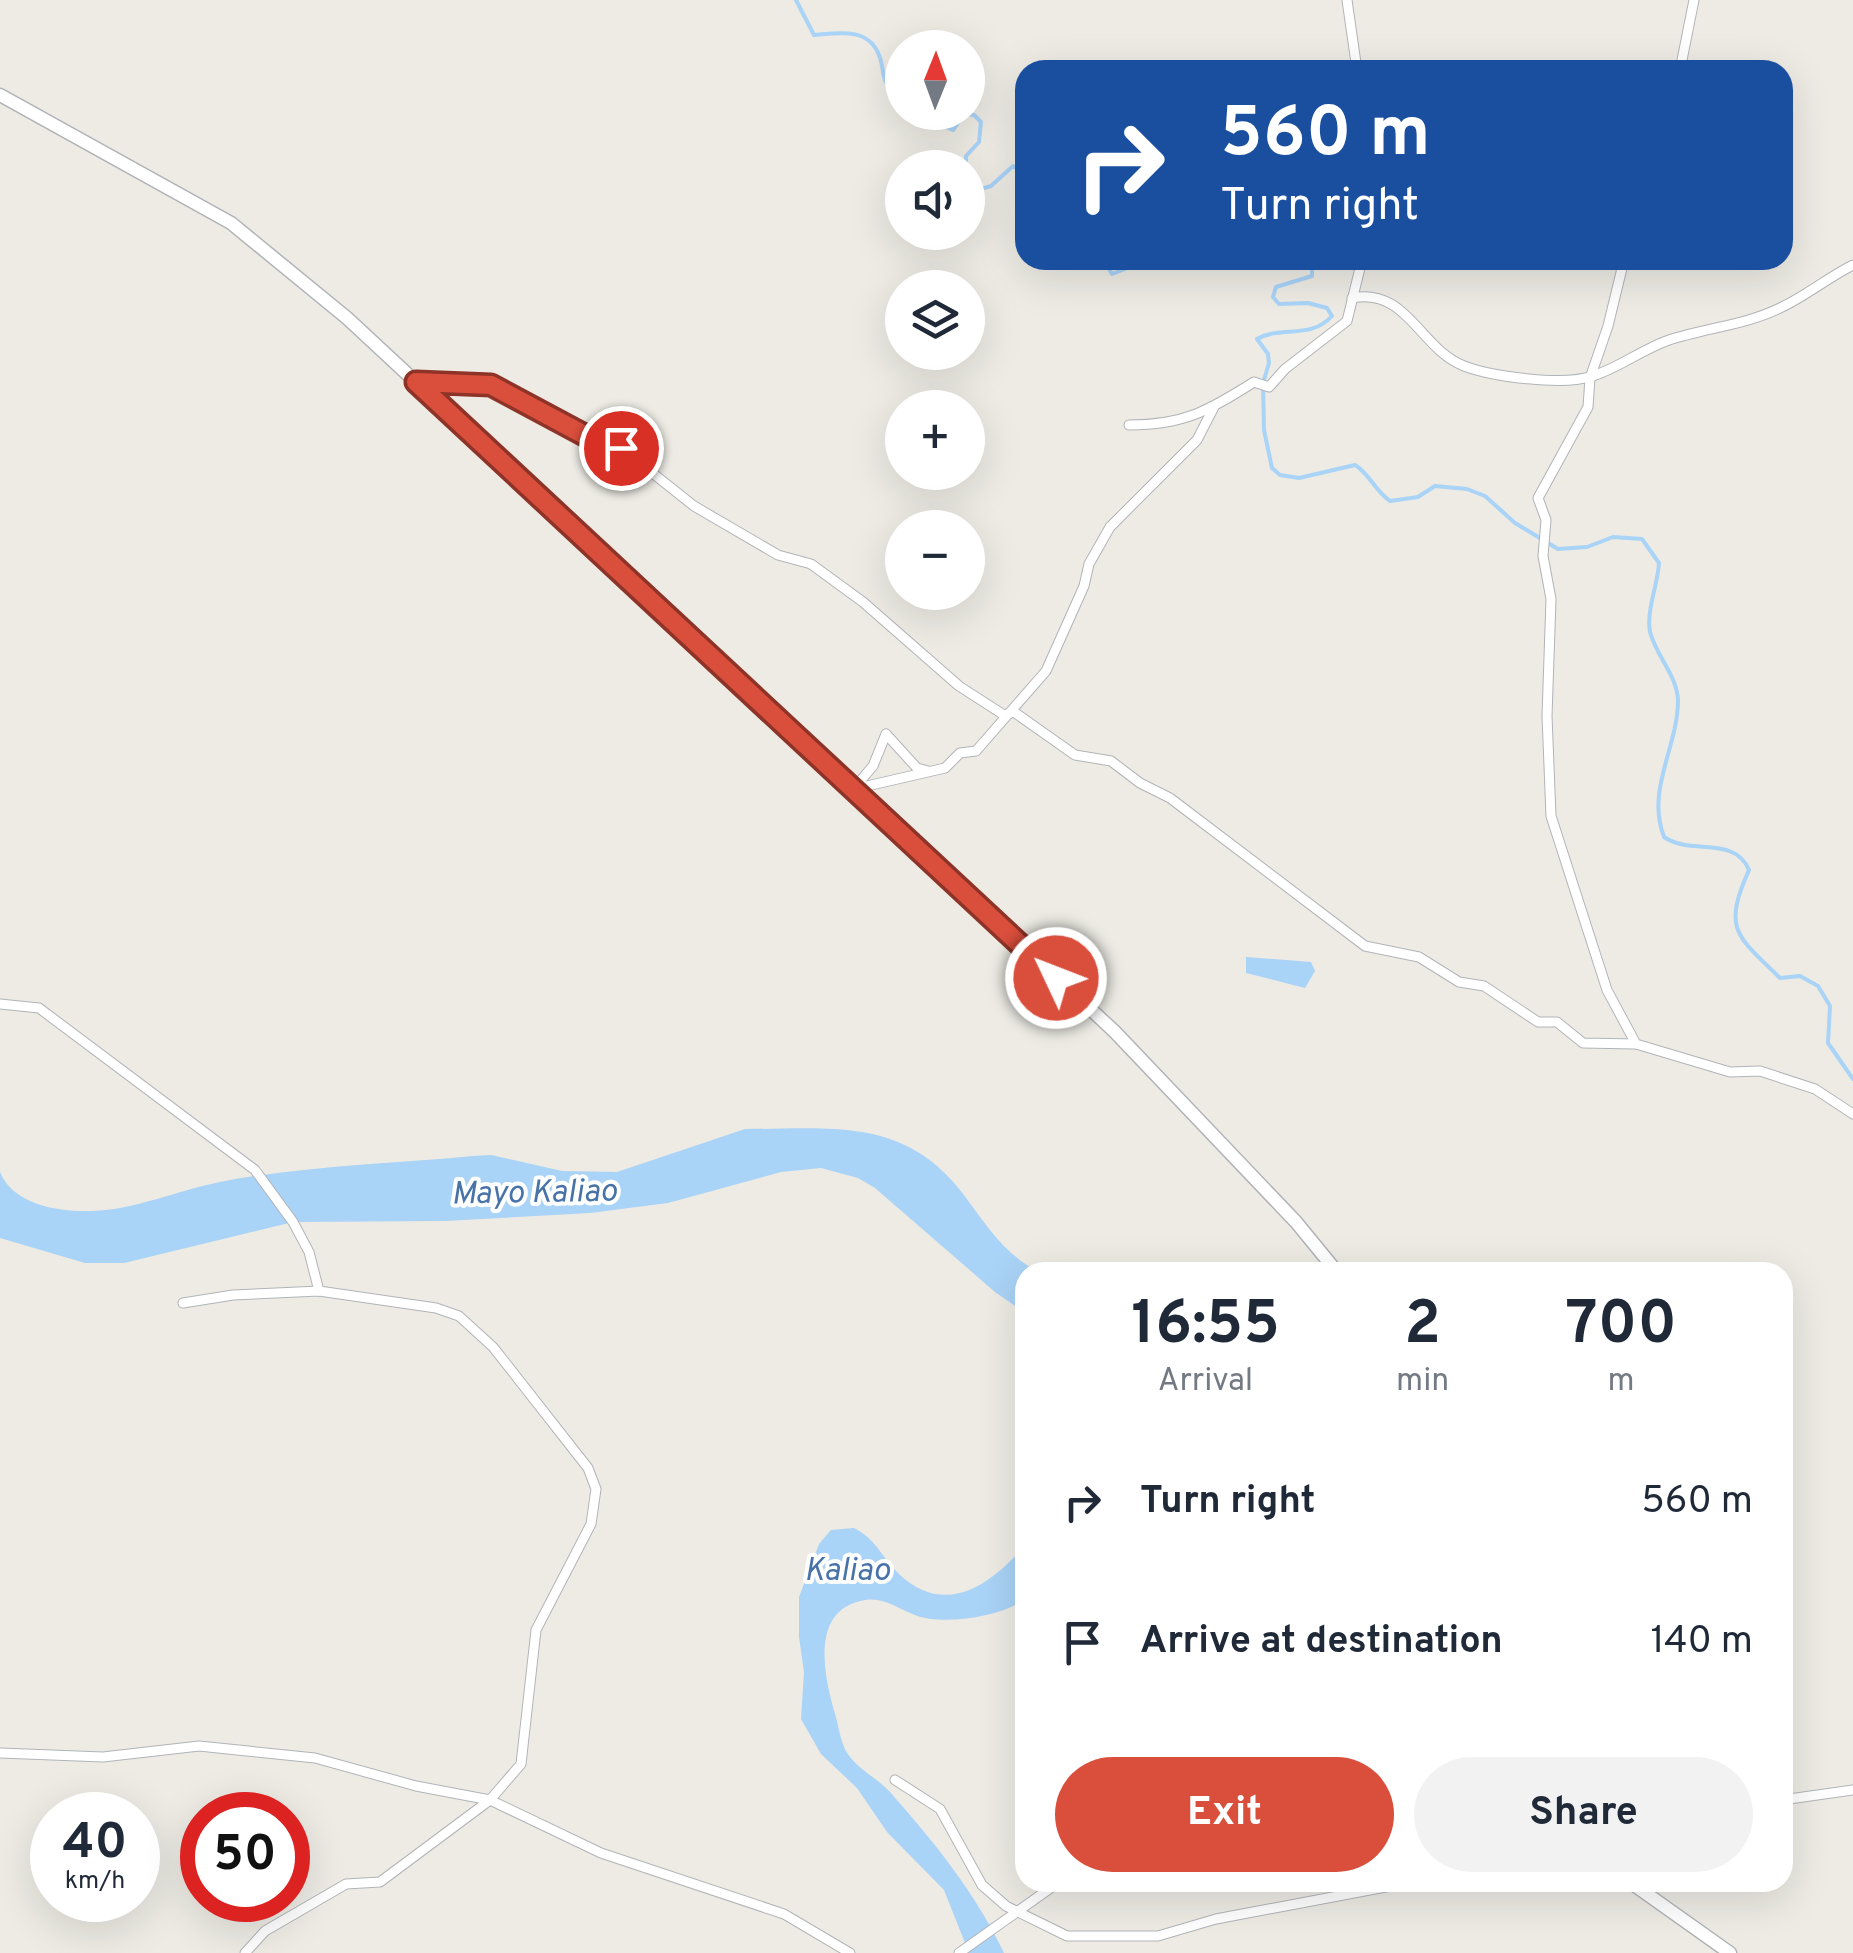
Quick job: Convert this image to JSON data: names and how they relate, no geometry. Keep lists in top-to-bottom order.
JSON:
{
  "water": ["Mayo Kaliao", "Kaliao"],
  "north": "top",
  "page": {
    "map_buttons": ["+", "−"],
    "turn": ["560 m", "Turn right"],
    "eta": [
      "16:55",
      "Arrival",
      "2",
      "min",
      "700",
      "m"
    ],
    "list": [
      {
        "name": "Turn right",
        "value": "560 m"
      },
      {
        "name": "Arrive at destination",
        "value": "140 m"
      }
    ],
    "buttons": ["Exit", "Share"],
    "speed": "40 km/h",
    "limit": "50"
  }
}
